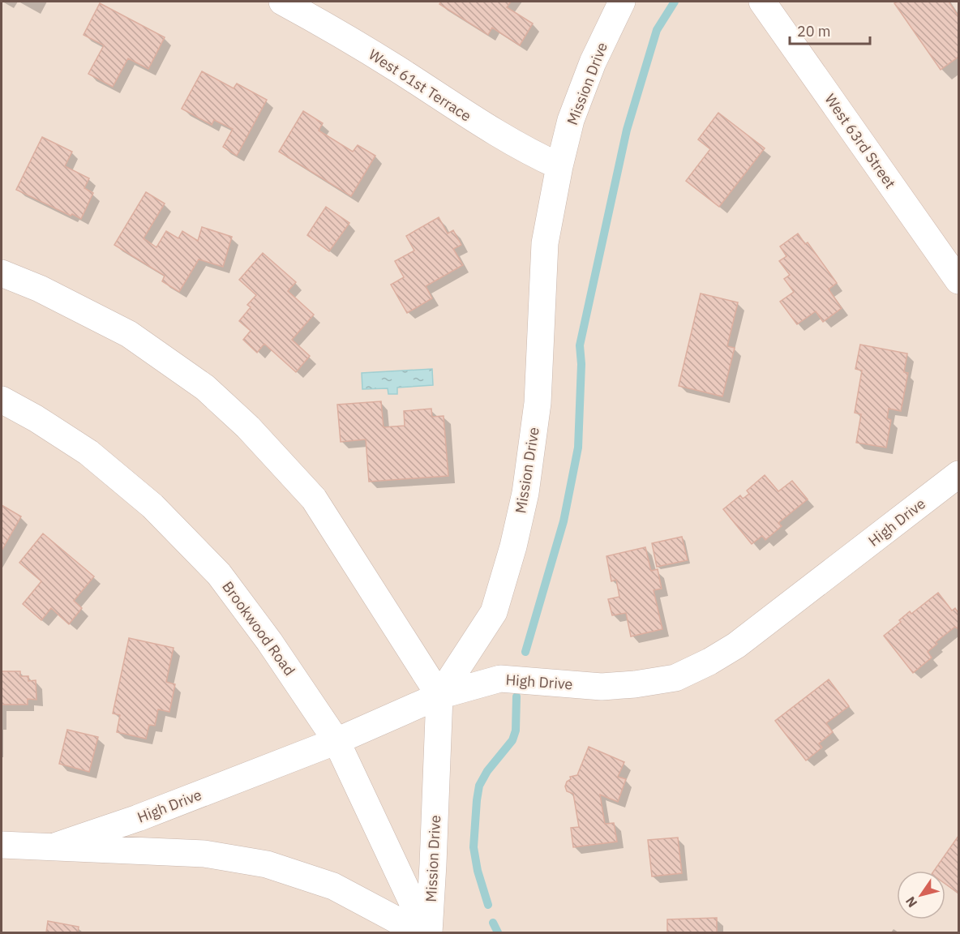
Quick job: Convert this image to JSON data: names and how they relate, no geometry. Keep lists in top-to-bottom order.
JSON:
{
  "streets": {
    "street": [
      "Mission Drive",
      "West 61st Terrace",
      "West 63rd Street",
      "High Drive",
      "Brookwood Road"
    ]
  },
  "crossings": [
    ["Mission Drive", "West 61st Terrace"],
    ["Mission Drive", "High Drive"],
    ["Mission Drive", "Brookwood Road"],
    ["High Drive", "Brookwood Road"]
  ],
  "scale_bar": "20 m",
  "north": "bottom left"
}
